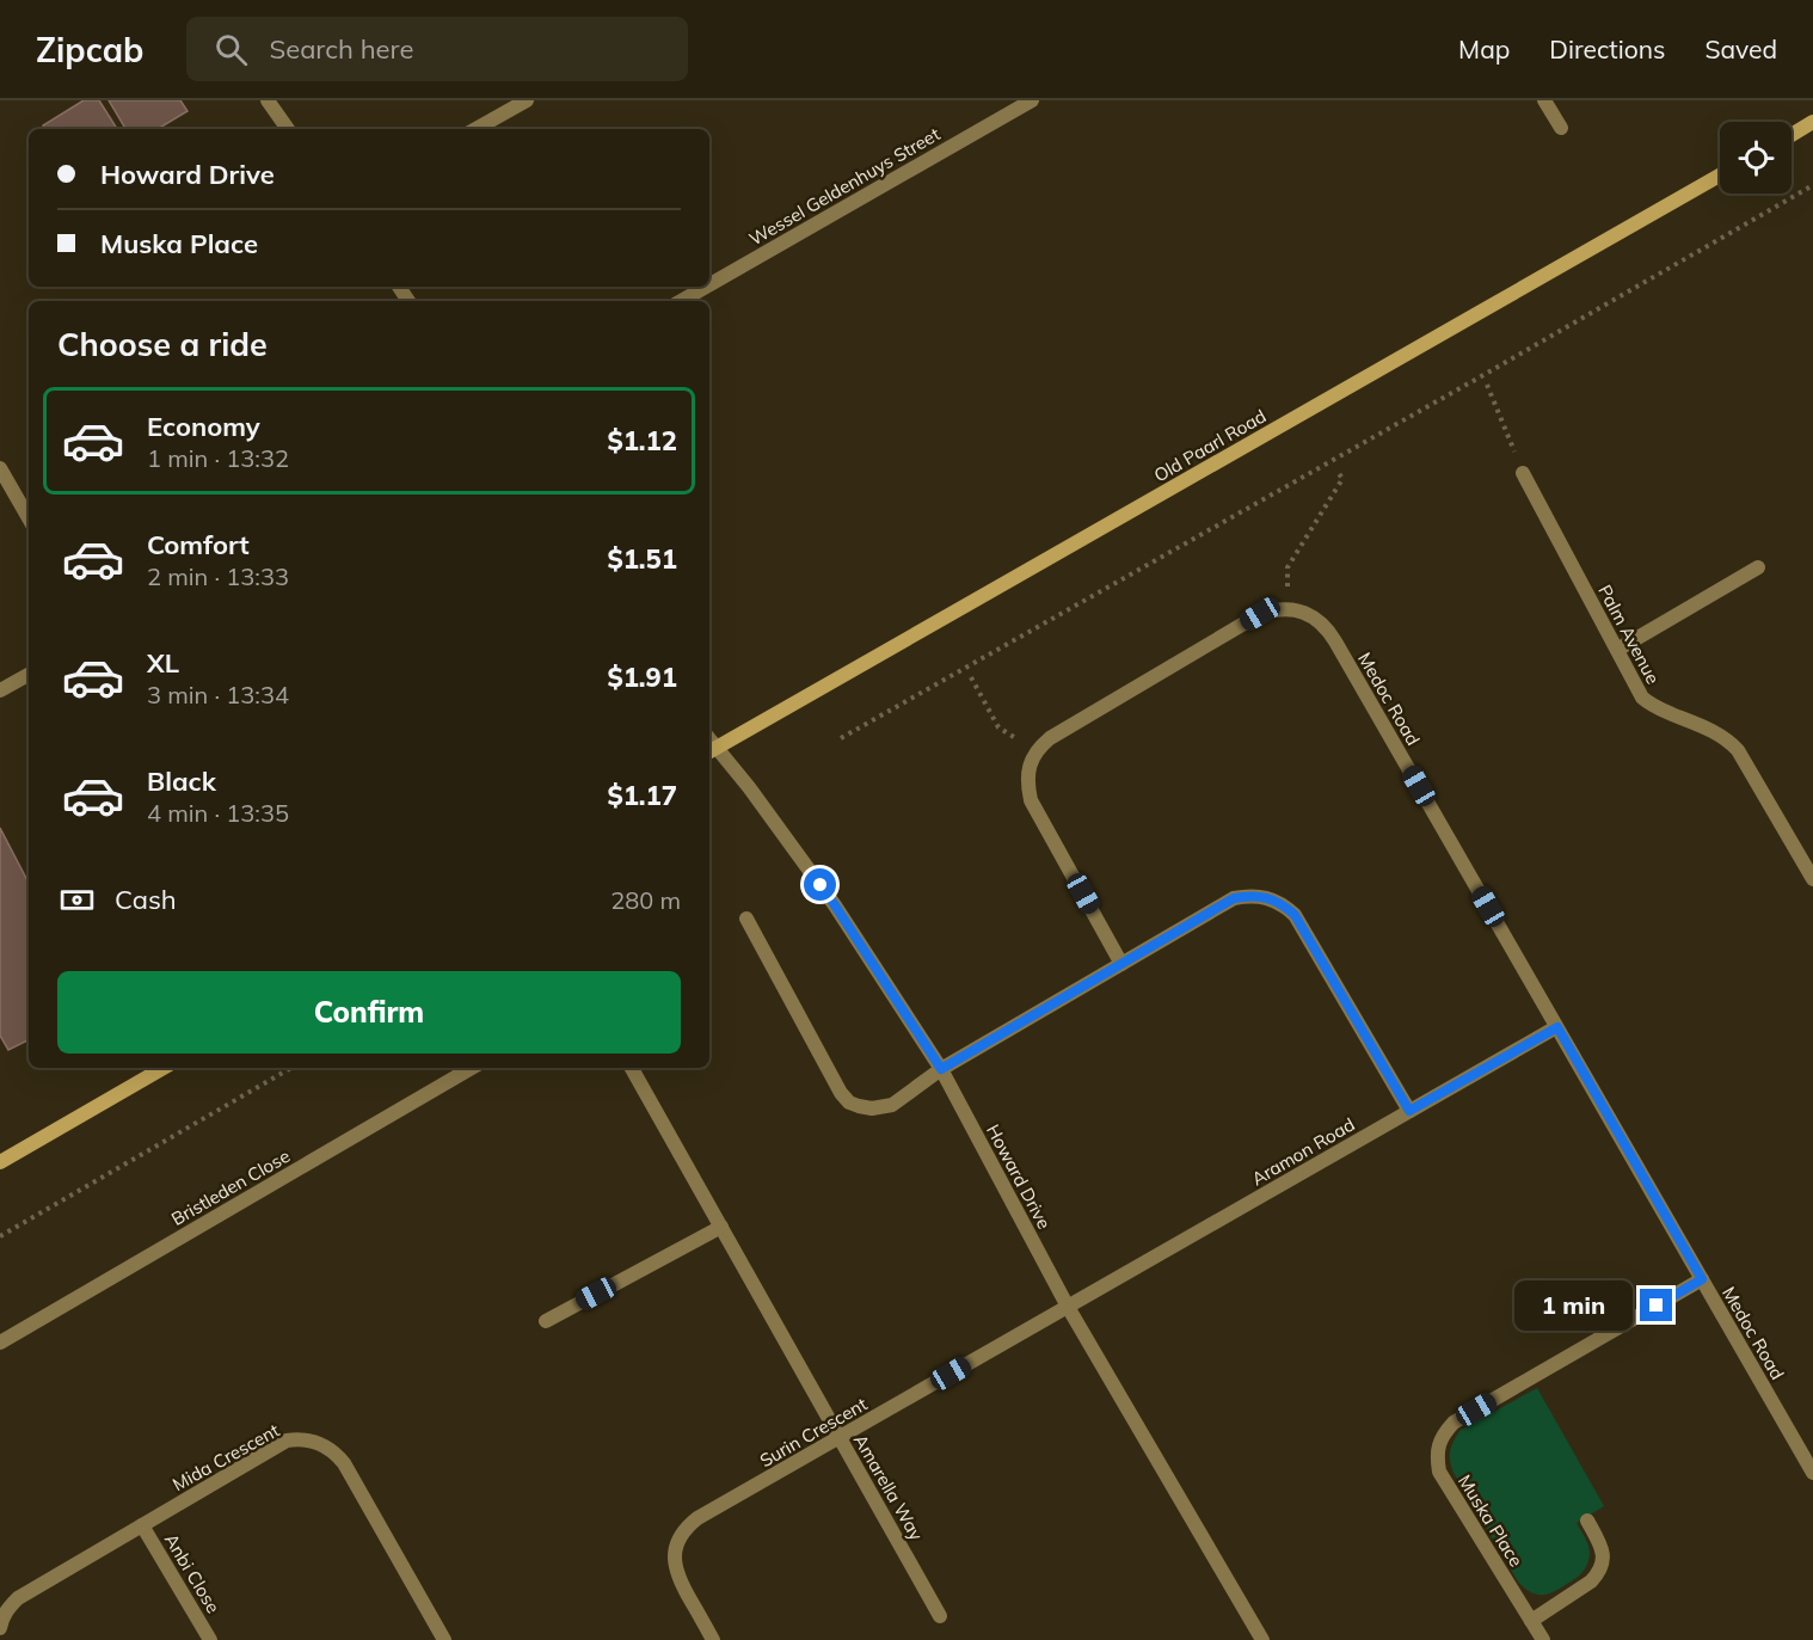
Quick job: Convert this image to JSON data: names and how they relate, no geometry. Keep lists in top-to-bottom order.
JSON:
{
  "streets": {
    "main road": ["Old Paarl Road"],
    "street": [
      "Wessel Geldenhuys Street",
      "Palm Avenue",
      "Medoc Road",
      "Aramon Road",
      "Howard Drive",
      "Bristleden Close",
      "Surin Crescent",
      "Mida Crescent",
      "Amarella Way",
      "Muska Place",
      "Anbi Close"
    ]
  },
  "crossings": [
    ["Old Paarl Road", "Howard Drive"],
    ["Medoc Road", "Aramon Road"],
    ["Medoc Road", "Muska Place"],
    ["Aramon Road", "Howard Drive"],
    ["Aramon Road", "Surin Crescent"],
    ["Howard Drive", "Surin Crescent"],
    ["Surin Crescent", "Amarella Way"],
    ["Mida Crescent", "Anbi Close"]
  ],
  "page": {
    "header": "Zipcab",
    "search": "Search here",
    "nav": ["Map", "Directions", "Saved"],
    "banner": ["Howard Drive", "Muska Place"],
    "heading": "Choose a ride",
    "list": [
      {
        "name": "Economy",
        "note": "1 min · 13:32",
        "value": "$1.12"
      },
      {
        "name": "Comfort",
        "note": "2 min · 13:33",
        "value": "$1.51"
      },
      {
        "name": "XL",
        "note": "3 min · 13:34",
        "value": "$1.91"
      },
      {
        "name": "Black",
        "note": "4 min · 13:35",
        "value": "$1.17"
      }
    ],
    "pay": ["Cash", "280 m"],
    "buttons": "Confirm",
    "bubble": "1 min"
  }
}
